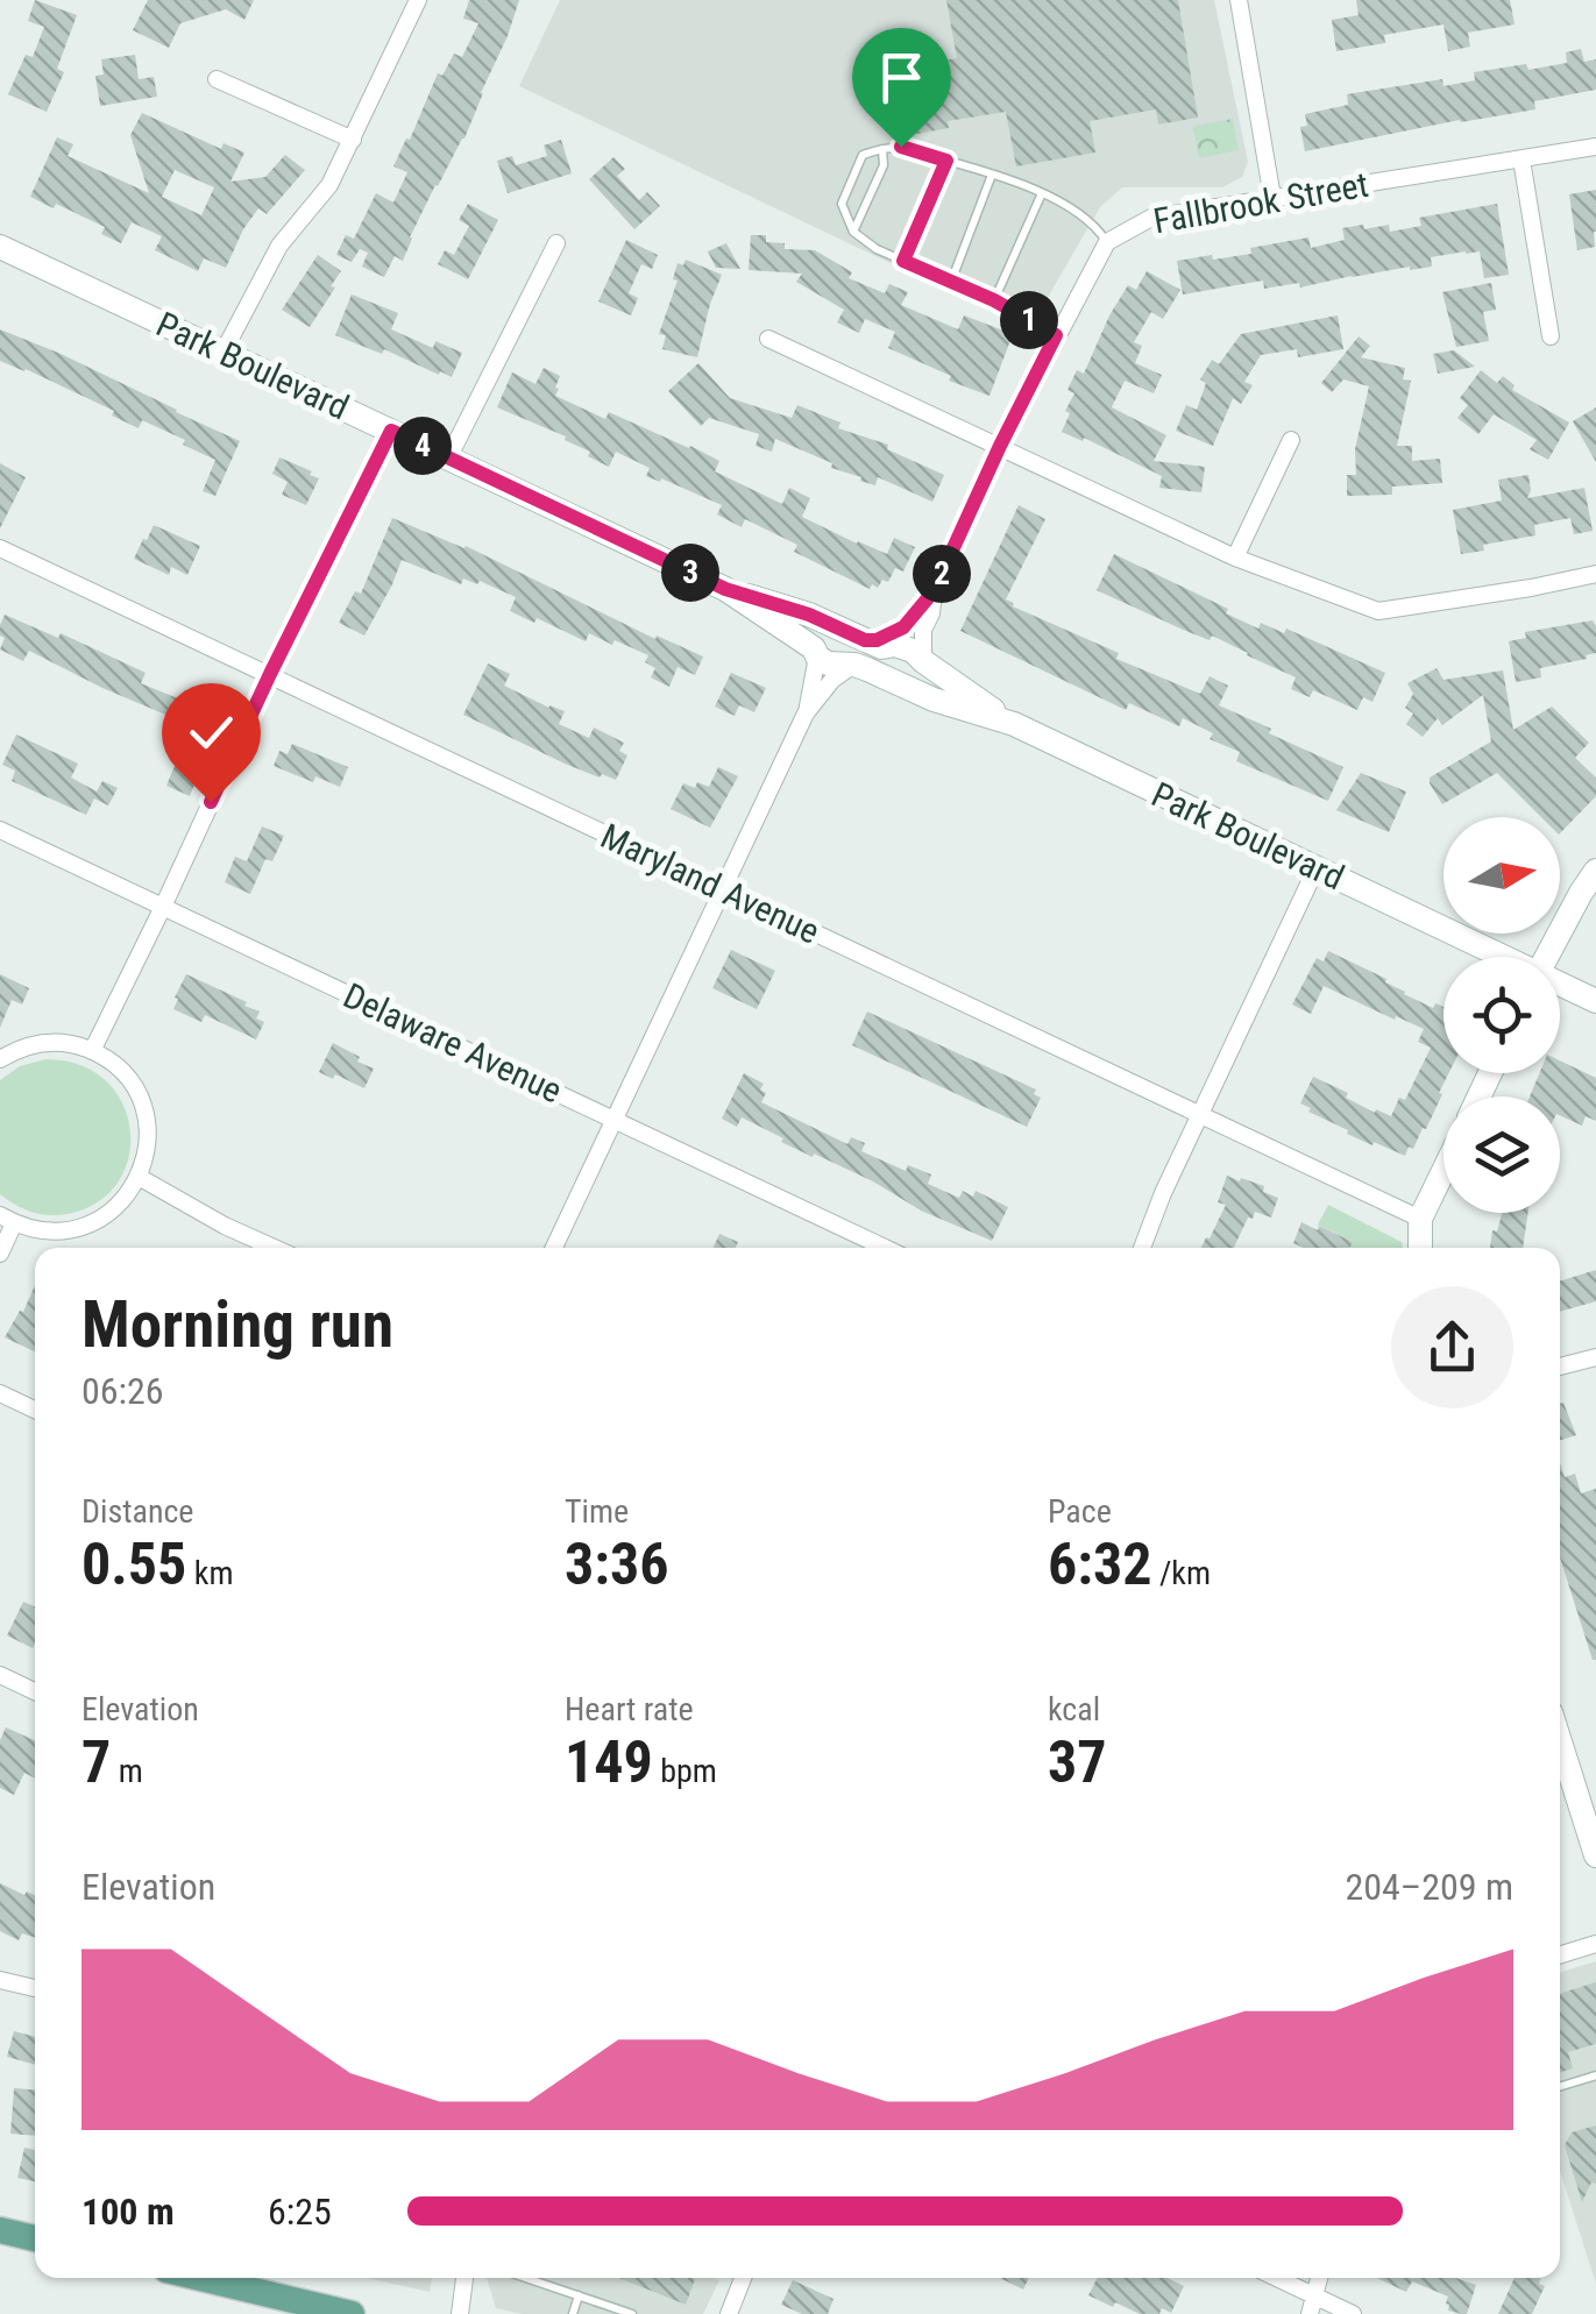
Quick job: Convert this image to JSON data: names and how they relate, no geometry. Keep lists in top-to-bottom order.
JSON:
{
  "streets": {
    "street": [
      "Fallbrook Street",
      "Park Boulevard",
      "Maryland Avenue",
      "Delaware Avenue"
    ]
  },
  "north": "right",
  "page": {
    "pins": [
      "1",
      "4",
      "3",
      "2"
    ],
    "heading": ["Morning run", "06:26"],
    "stats": [
      ["Distance", "0.55 km"],
      ["Time", "3:36"],
      ["Pace", "6:32 /km"],
      ["Elevation", "7 m"],
      ["Heart rate", "149 bpm"],
      ["kcal", "37"]
    ],
    "chart": ["Elevation", "204–209 m"],
    "list": [
      {
        "name": "100 m",
        "note": "6:25"
      }
    ]
  }
}
